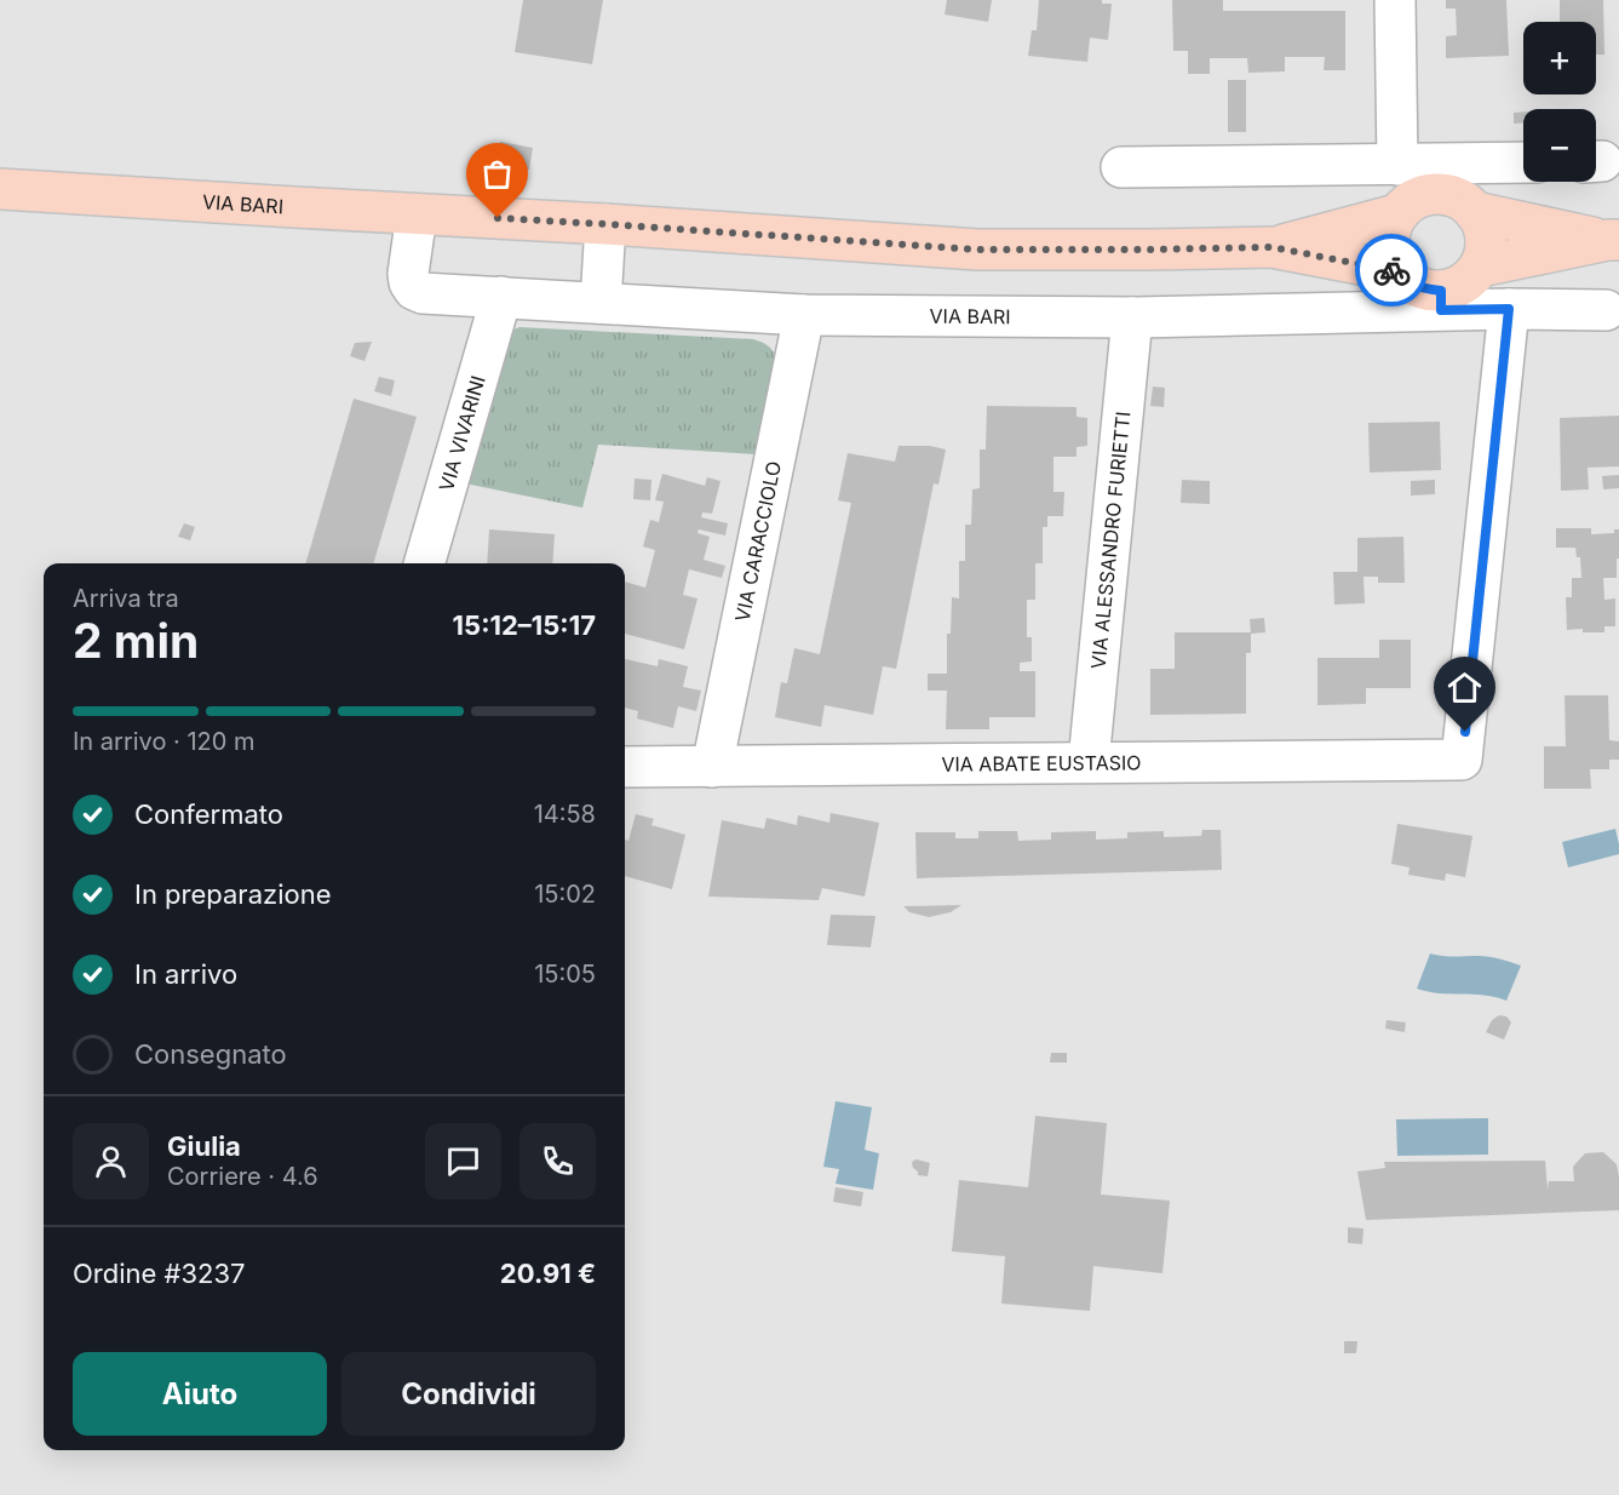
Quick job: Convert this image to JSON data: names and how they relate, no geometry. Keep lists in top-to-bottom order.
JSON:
{
  "streets": {
    "main road": ["VIA BARI"],
    "street": [
      "VIA VIVARINI",
      "VIA ALESSANDRO FURIETTI",
      "VIA CARACCIOLO",
      "VIA ABATE EUSTASIO"
    ]
  },
  "crossings": [
    ["VIA BARI", "VIA VIVARINI"],
    ["VIA BARI", "VIA ALESSANDRO FURIETTI"],
    ["VIA BARI", "VIA CARACCIOLO"],
    ["VIA BARI", "VIA ABATE EUSTASIO"],
    ["VIA ALESSANDRO FURIETTI", "VIA ABATE EUSTASIO"],
    ["VIA CARACCIOLO", "VIA ABATE EUSTASIO"]
  ],
  "page": {
    "map_buttons": ["+", "−"],
    "heading": ["2 min", "Arriva tra", "15:12–15:17"],
    "panel": [
      "Giulia",
      "Corriere · 4.6",
      "Ordine #3237",
      "20.91 €"
    ],
    "bar": "In arrivo · 120 m",
    "list": [
      ["Confermato", "14:58"],
      ["In preparazione", "15:02"],
      ["In arrivo", "15:05"],
      "Consegnato"
    ],
    "buttons": ["Aiuto", "Condividi"]
  }
}
